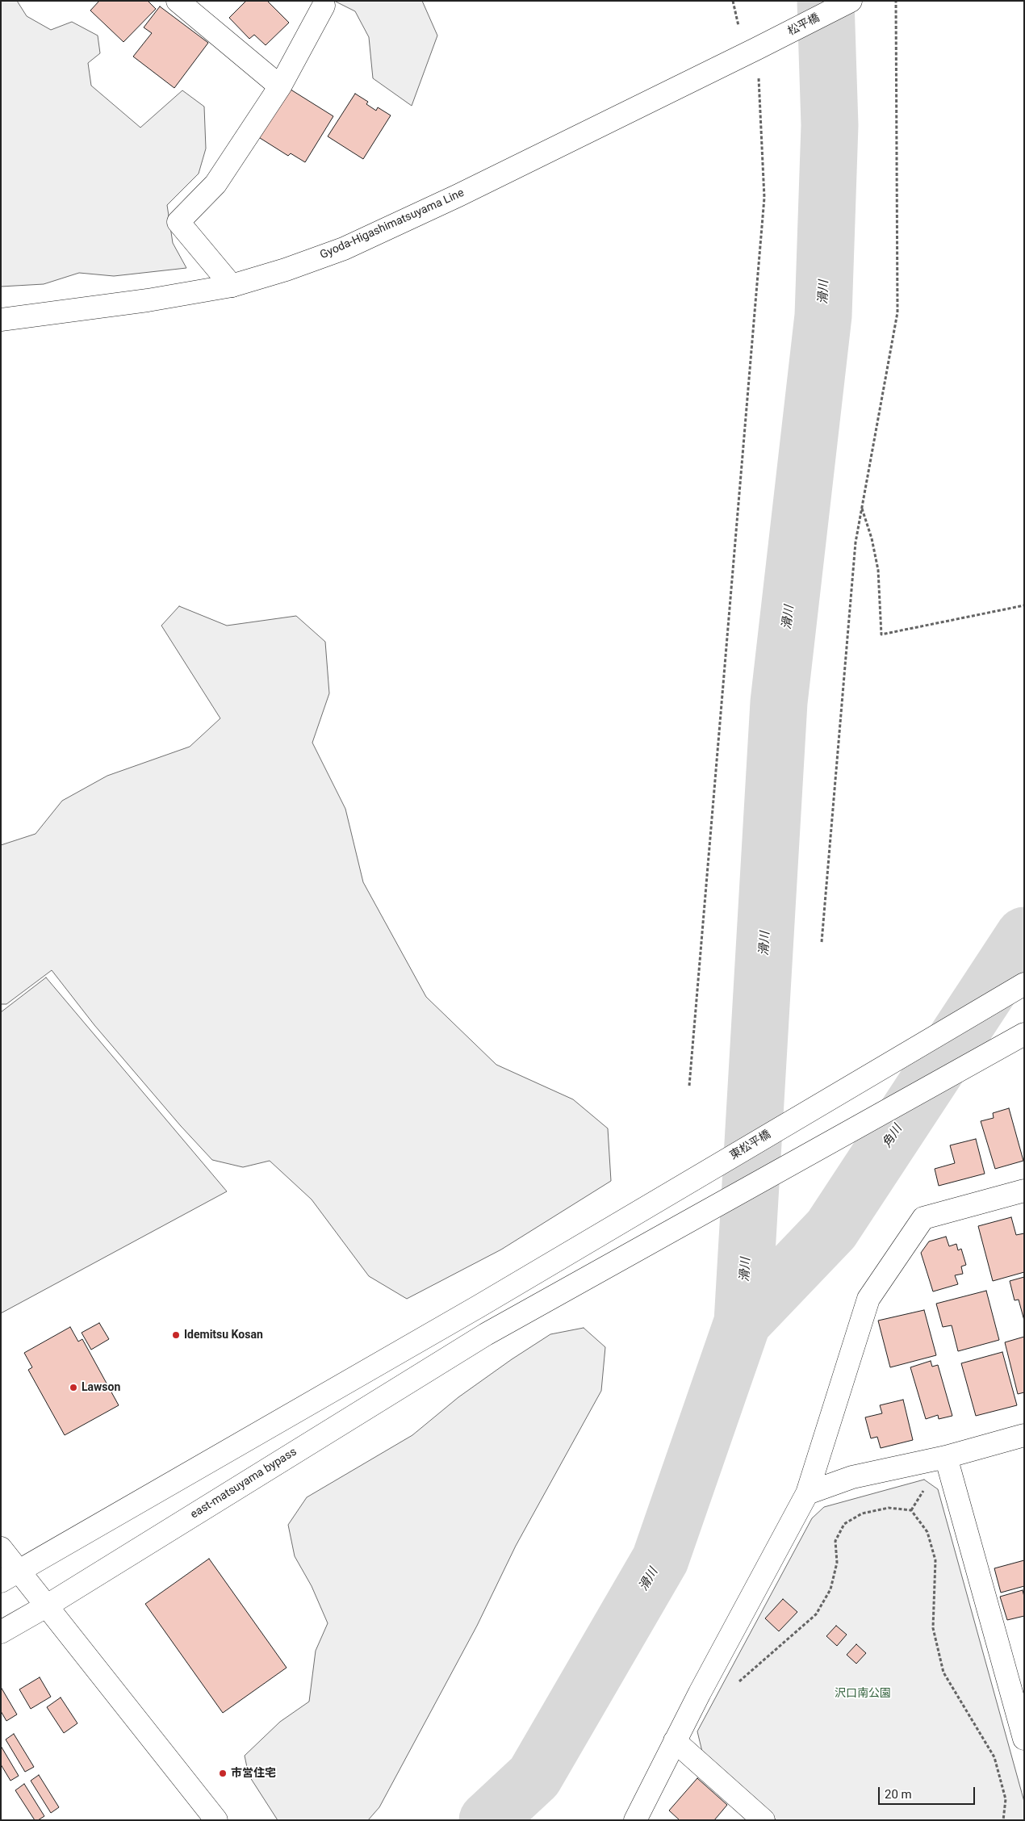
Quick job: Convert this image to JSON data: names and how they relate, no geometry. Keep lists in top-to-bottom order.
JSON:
{
  "streets": {
    "main road": [
      "松平橋",
      "Gyoda-Higashimatsuyama Line",
      "東松平橋",
      "east-matsuyama bypass"
    ]
  },
  "crossings": [
    ["松平橋", "Gyoda-Higashimatsuyama Line"]
  ],
  "water": ["滑川", "角川"],
  "parks": ["沢口南公園"],
  "places": ["Idemitsu Kosan", "Lawson", "市営住宅"],
  "scale_bar": "20 m"
}
